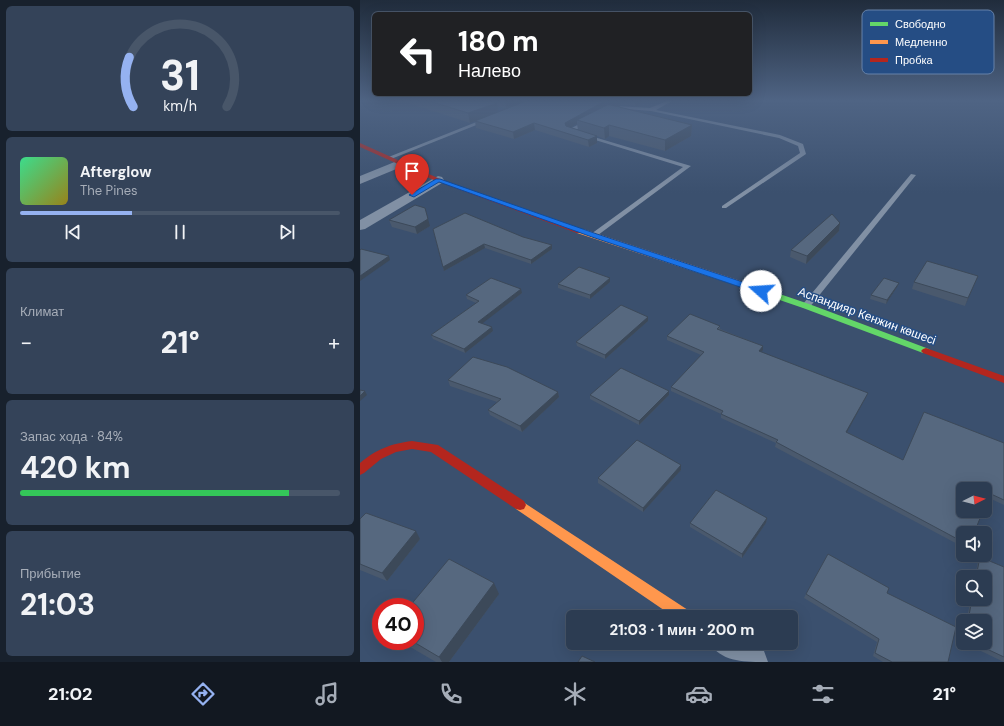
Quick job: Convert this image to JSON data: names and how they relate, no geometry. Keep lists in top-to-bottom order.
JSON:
{
  "streets": {
    "street": ["Аспандияр Кенжин көшесі"]
  },
  "legend": ["Свободно", "Медленно", "Пробка"],
  "north": "right",
  "page": {
    "turn": ["180 m", "Налево"],
    "song": ["Afterglow", "The Pines"],
    "tile": [
      "Климат",
      ["Запас хода · 84%", "420 km"],
      ["Прибытие", "21:03"]
    ],
    "heat": ["−", "21°", "+"],
    "limit": "40",
    "trip": "21:03 · 1 мин · 200 m",
    "tabs": ["21:02", "21°"],
    "gauge": ["31", "km/h"]
  }
}
